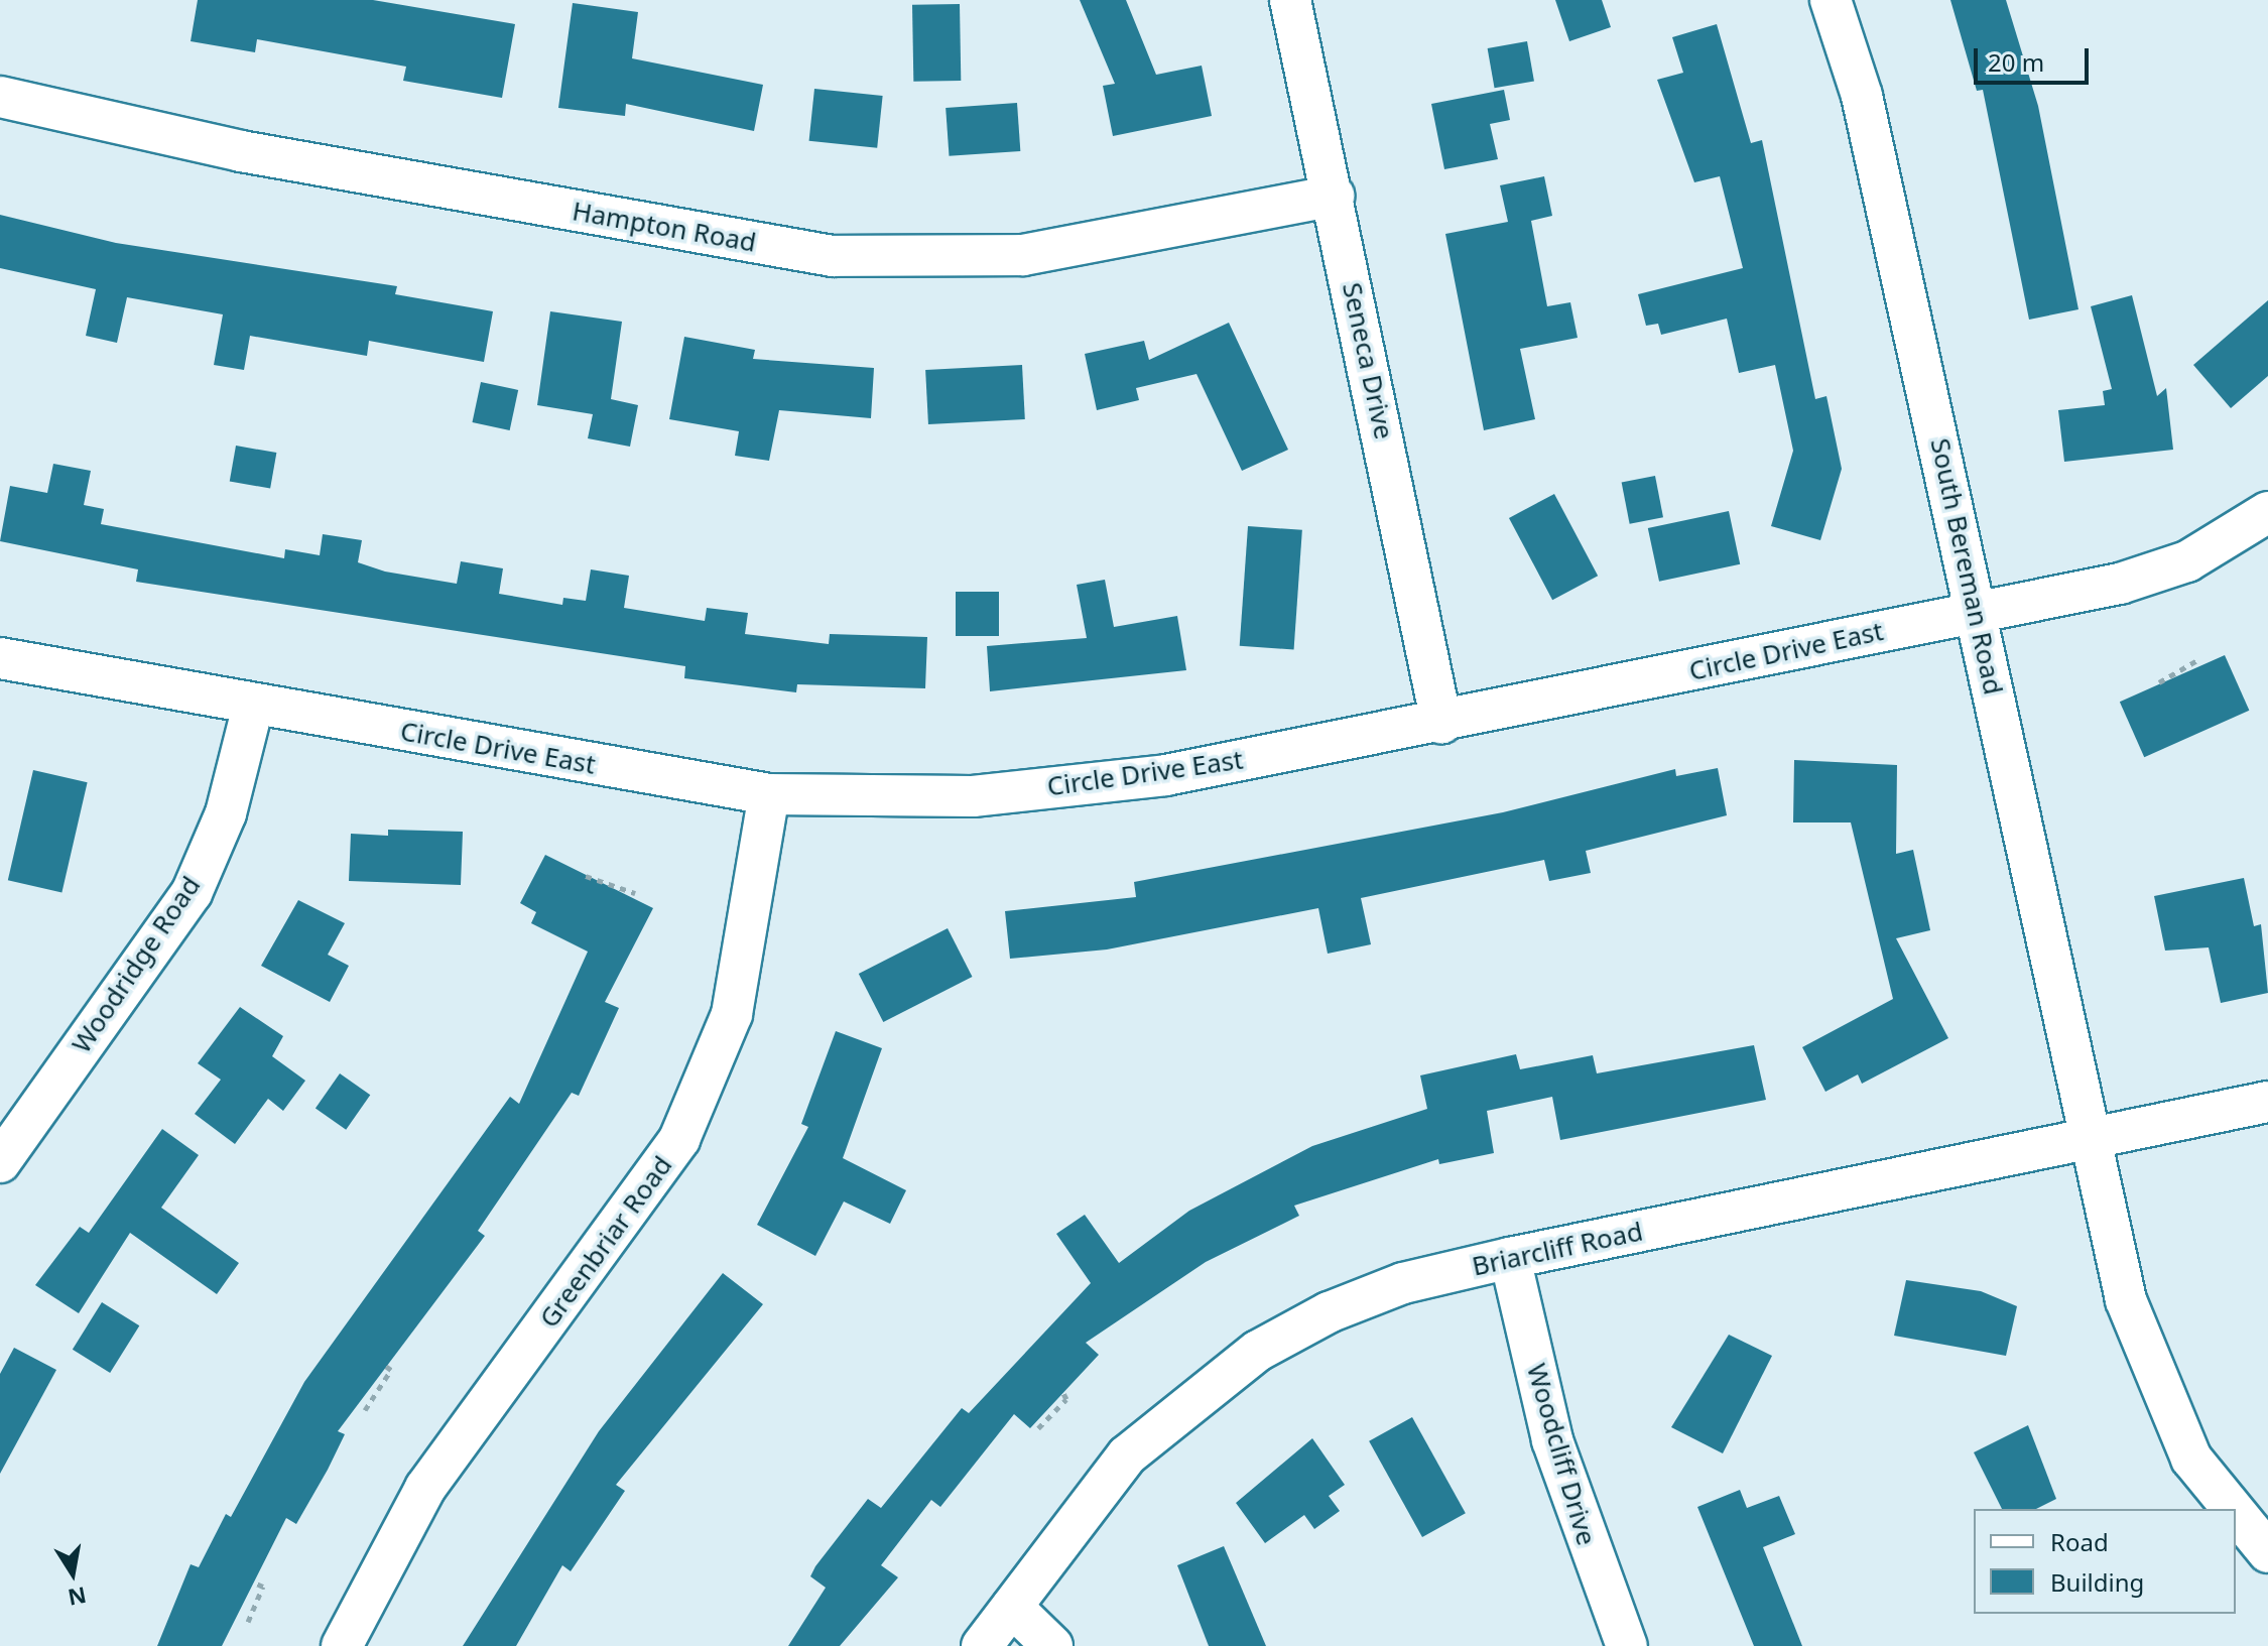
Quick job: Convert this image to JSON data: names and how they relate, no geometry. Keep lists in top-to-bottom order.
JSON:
{
  "streets": {
    "street": [
      "Hampton Road",
      "Seneca Drive",
      "South Bereman Road",
      "Circle Drive East",
      "Woodridge Road",
      "Greenbriar Road",
      "Briarcliff Road",
      "Woodcliff Drive"
    ]
  },
  "crossings": [
    ["Hampton Road", "Seneca Drive"],
    ["Seneca Drive", "Circle Drive East"],
    ["South Bereman Road", "Circle Drive East"],
    ["South Bereman Road", "Briarcliff Road"],
    ["Circle Drive East", "Woodridge Road"],
    ["Circle Drive East", "Greenbriar Road"],
    ["Briarcliff Road", "Woodcliff Drive"]
  ],
  "legend": ["Road", "Building"],
  "scale_bar": "20 m",
  "north": "bottom"
}
